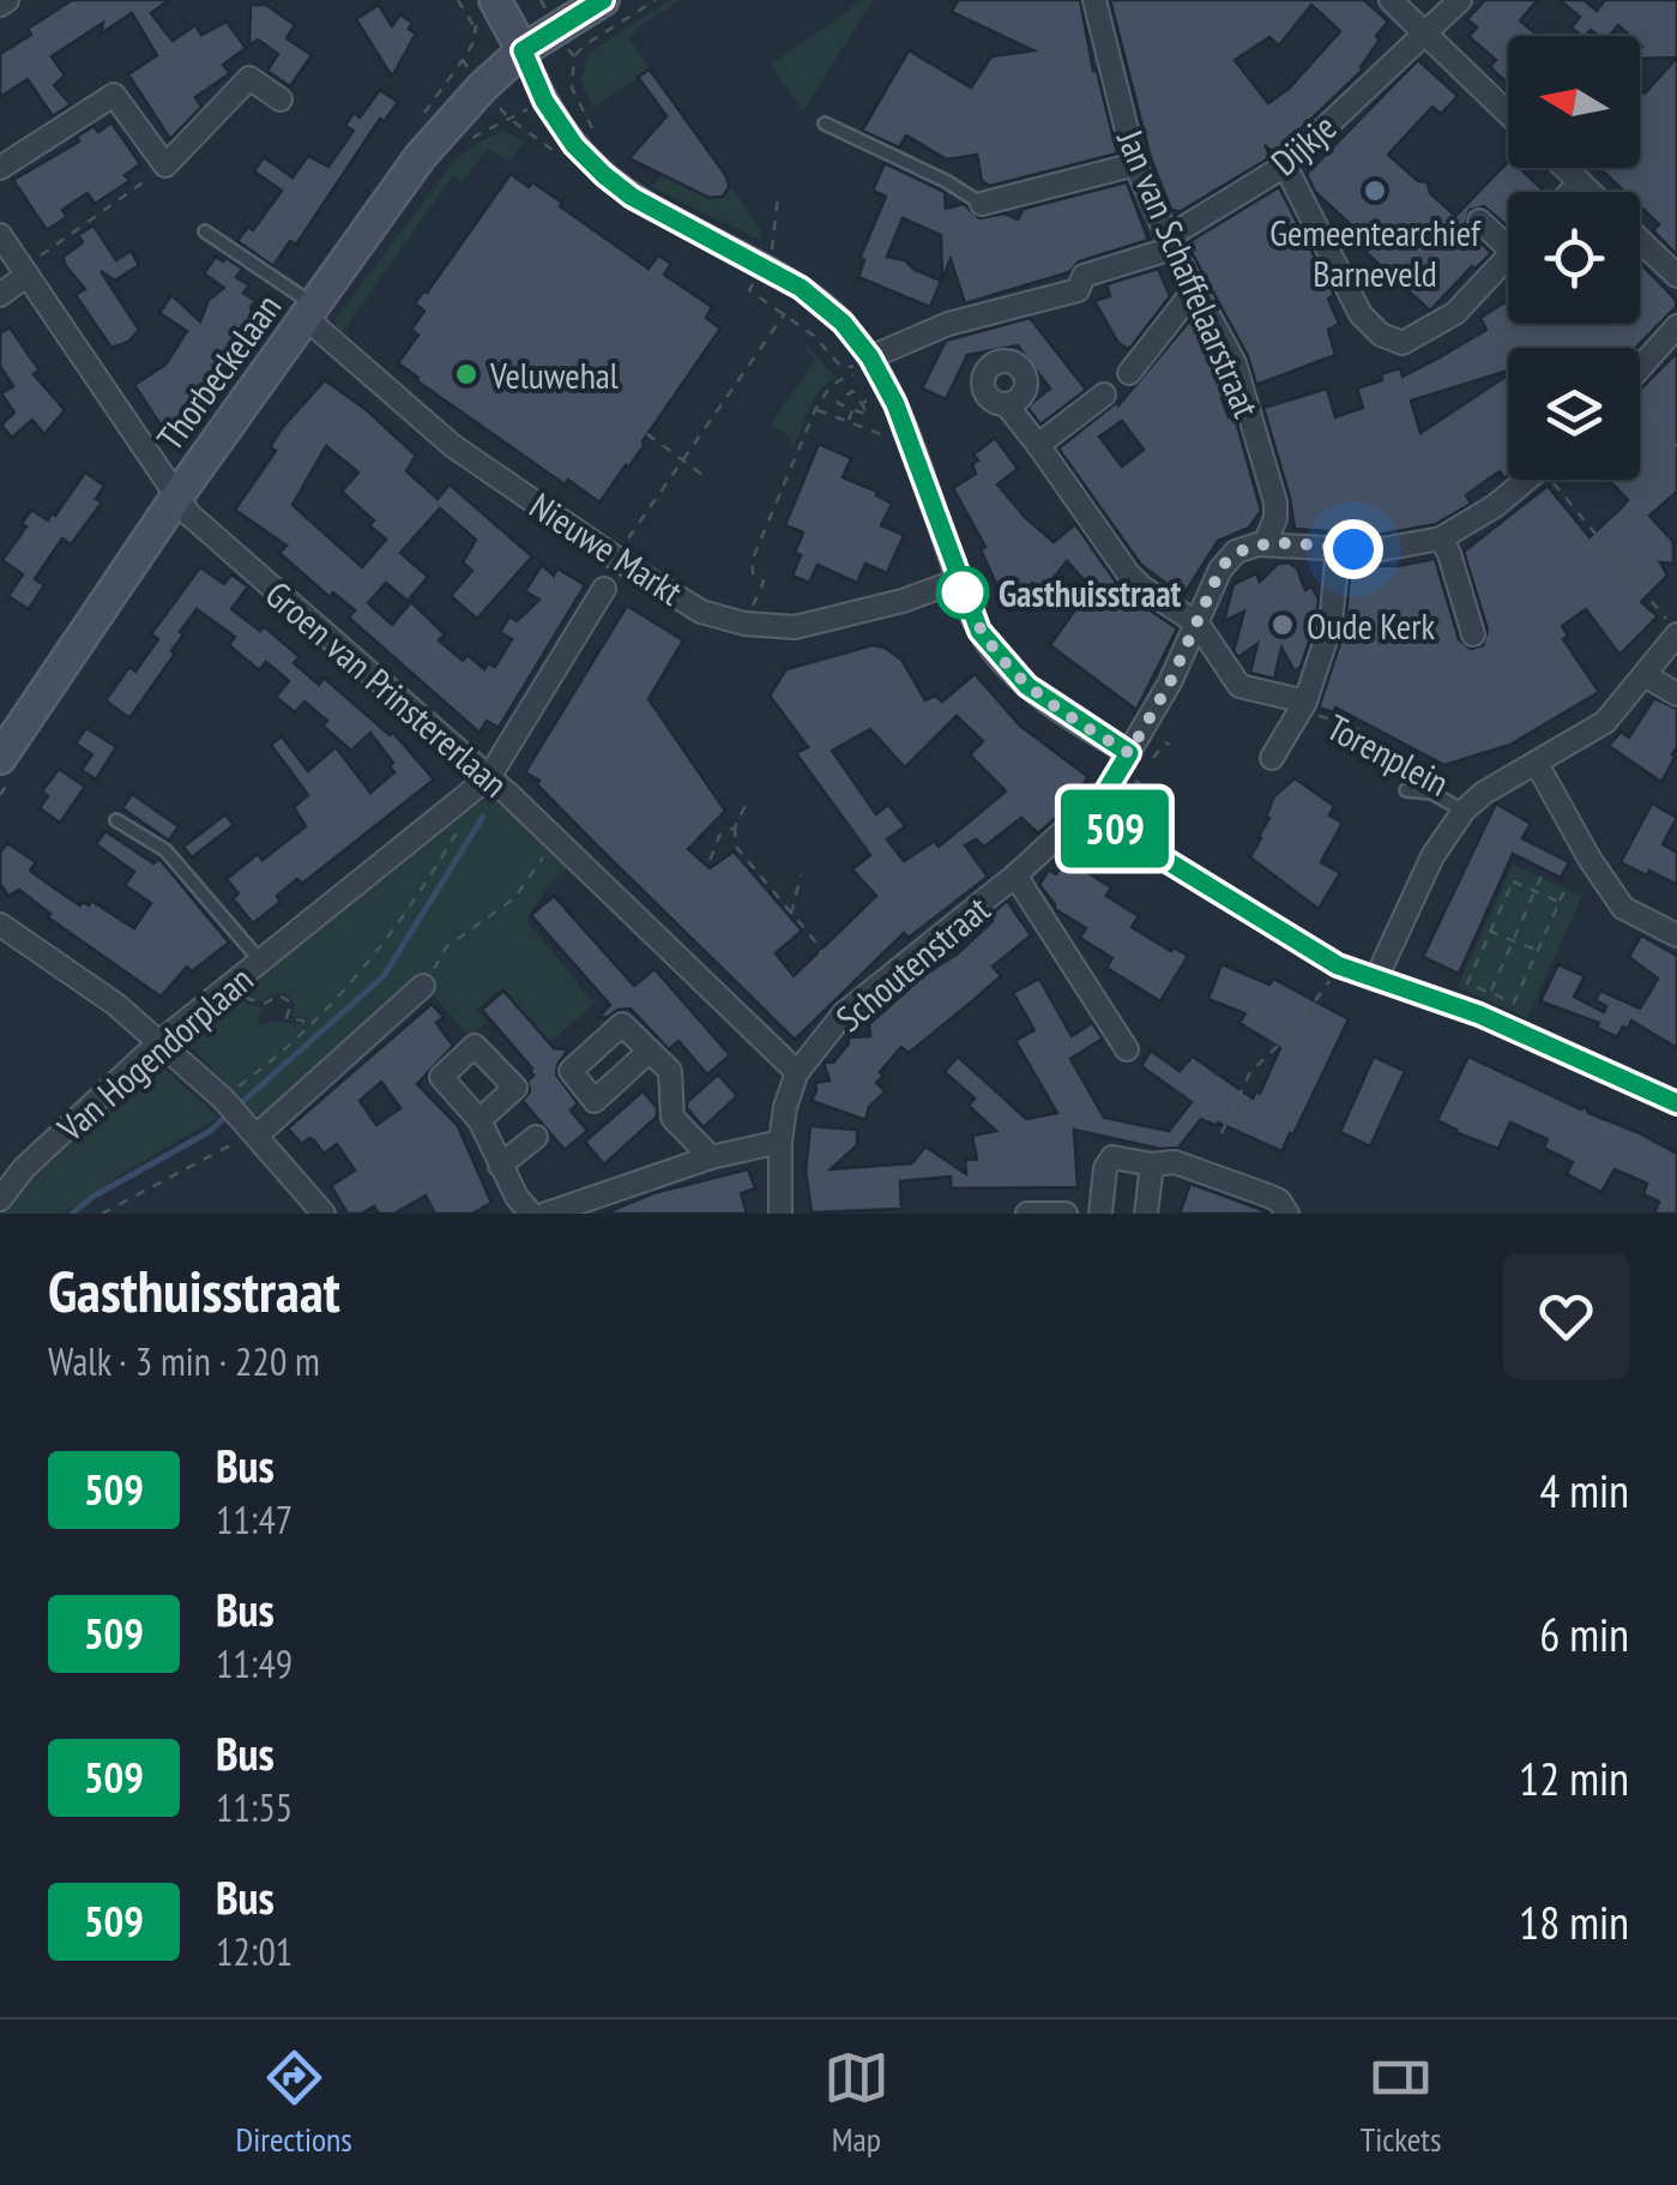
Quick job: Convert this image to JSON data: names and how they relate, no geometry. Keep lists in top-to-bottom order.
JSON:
{
  "streets": {
    "main road": ["Thorbeckelaan"],
    "street": [
      "Dijkje",
      "Jan van Schaffelaarstraat",
      "Nieuwe Markt",
      "Groen van Prinstererlaan",
      "Torenplein",
      "Schoutenstraat",
      "Van Hogendorplaan"
    ]
  },
  "crossings": [
    ["Dijkje", "Jan van Schaffelaarstraat"],
    ["Jan van Schaffelaarstraat", "Schoutenstraat"],
    ["Thorbeckelaan", "Nieuwe Markt"],
    ["Thorbeckelaan", "Groen van Prinstererlaan"],
    ["Groen van Prinstererlaan", "Schoutenstraat"],
    ["Groen van Prinstererlaan", "Van Hogendorplaan"],
    ["Torenplein", "Schoutenstraat"]
  ],
  "places": [
    "Gemeentearchief Barneveld",
    "Veluwehal",
    "Gasthuisstraat",
    "Oude Kerk"
  ],
  "lines": ["bus line 509"],
  "north": "left",
  "page": {
    "on_map": "509",
    "heading": ["Gasthuisstraat", "Walk · 3 min · 220 m"],
    "list": [
      {
        "mark": "509",
        "name": "Bus",
        "note": "11:47",
        "value": "4 min"
      },
      {
        "mark": "509",
        "name": "Bus",
        "note": "11:49",
        "value": "6 min"
      },
      {
        "mark": "509",
        "name": "Bus",
        "note": "11:55",
        "value": "12 min"
      },
      {
        "mark": "509",
        "name": "Bus",
        "note": "12:01",
        "value": "18 min"
      }
    ],
    "tabs": ["Directions", "Map", "Tickets"]
  }
}
